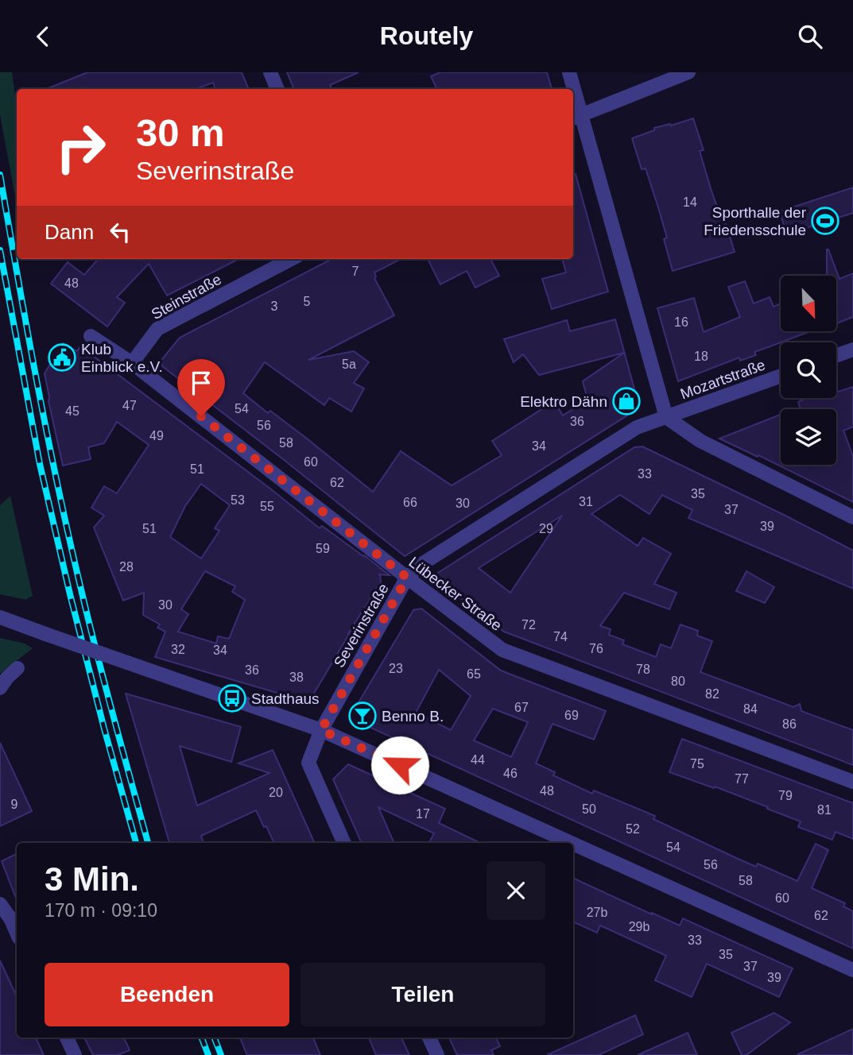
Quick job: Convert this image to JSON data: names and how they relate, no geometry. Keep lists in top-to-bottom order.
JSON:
{
  "streets": {
    "street": [
      "Steinstraße",
      "Mozartstraße",
      "Lübecker Straße",
      "Severinstraße"
    ]
  },
  "crossings": [
    ["Steinstraße", "Lübecker Straße"],
    ["Mozartstraße", "Severinstraße"],
    ["Lübecker Straße", "Severinstraße"]
  ],
  "places": {
    "sports": ["Sporthalle der Friedensschule"],
    "public building": ["Klub Einblick e.V."],
    "shop": ["Elektro Dähn"],
    "bus stop": ["Stadthaus"],
    "bar": ["Benno B."]
  },
  "house_numbers": [
    "14",
    "7",
    "48",
    "5",
    "3",
    "16",
    "18",
    "5a",
    "47",
    "54",
    "45",
    "36",
    "56",
    "49",
    "58",
    "34",
    "60",
    "51",
    "33",
    "62",
    "35",
    "53",
    "31",
    "66",
    "30",
    "55",
    "37",
    "39",
    "51",
    "29",
    "59",
    "28",
    "30",
    "72",
    "74",
    "76",
    "32",
    "34",
    "23",
    "78",
    "36",
    "65",
    "38",
    "80",
    "82",
    "67",
    "84",
    "69",
    "86",
    "44",
    "75",
    "46",
    "77",
    "48",
    "20",
    "79",
    "9",
    "50",
    "81",
    "17",
    "52",
    "54",
    "56",
    "58",
    "60",
    "27b",
    "62",
    "29b",
    "33",
    "35",
    "37",
    "39"
  ],
  "north": "bottom right",
  "page": {
    "header": "Routely",
    "turn": ["30 m", "Severinstraße"],
    "then": "Dann",
    "heading": ["3 Min.", "170 m · 09:10"],
    "buttons": ["Beenden", "Teilen"]
  }
}
